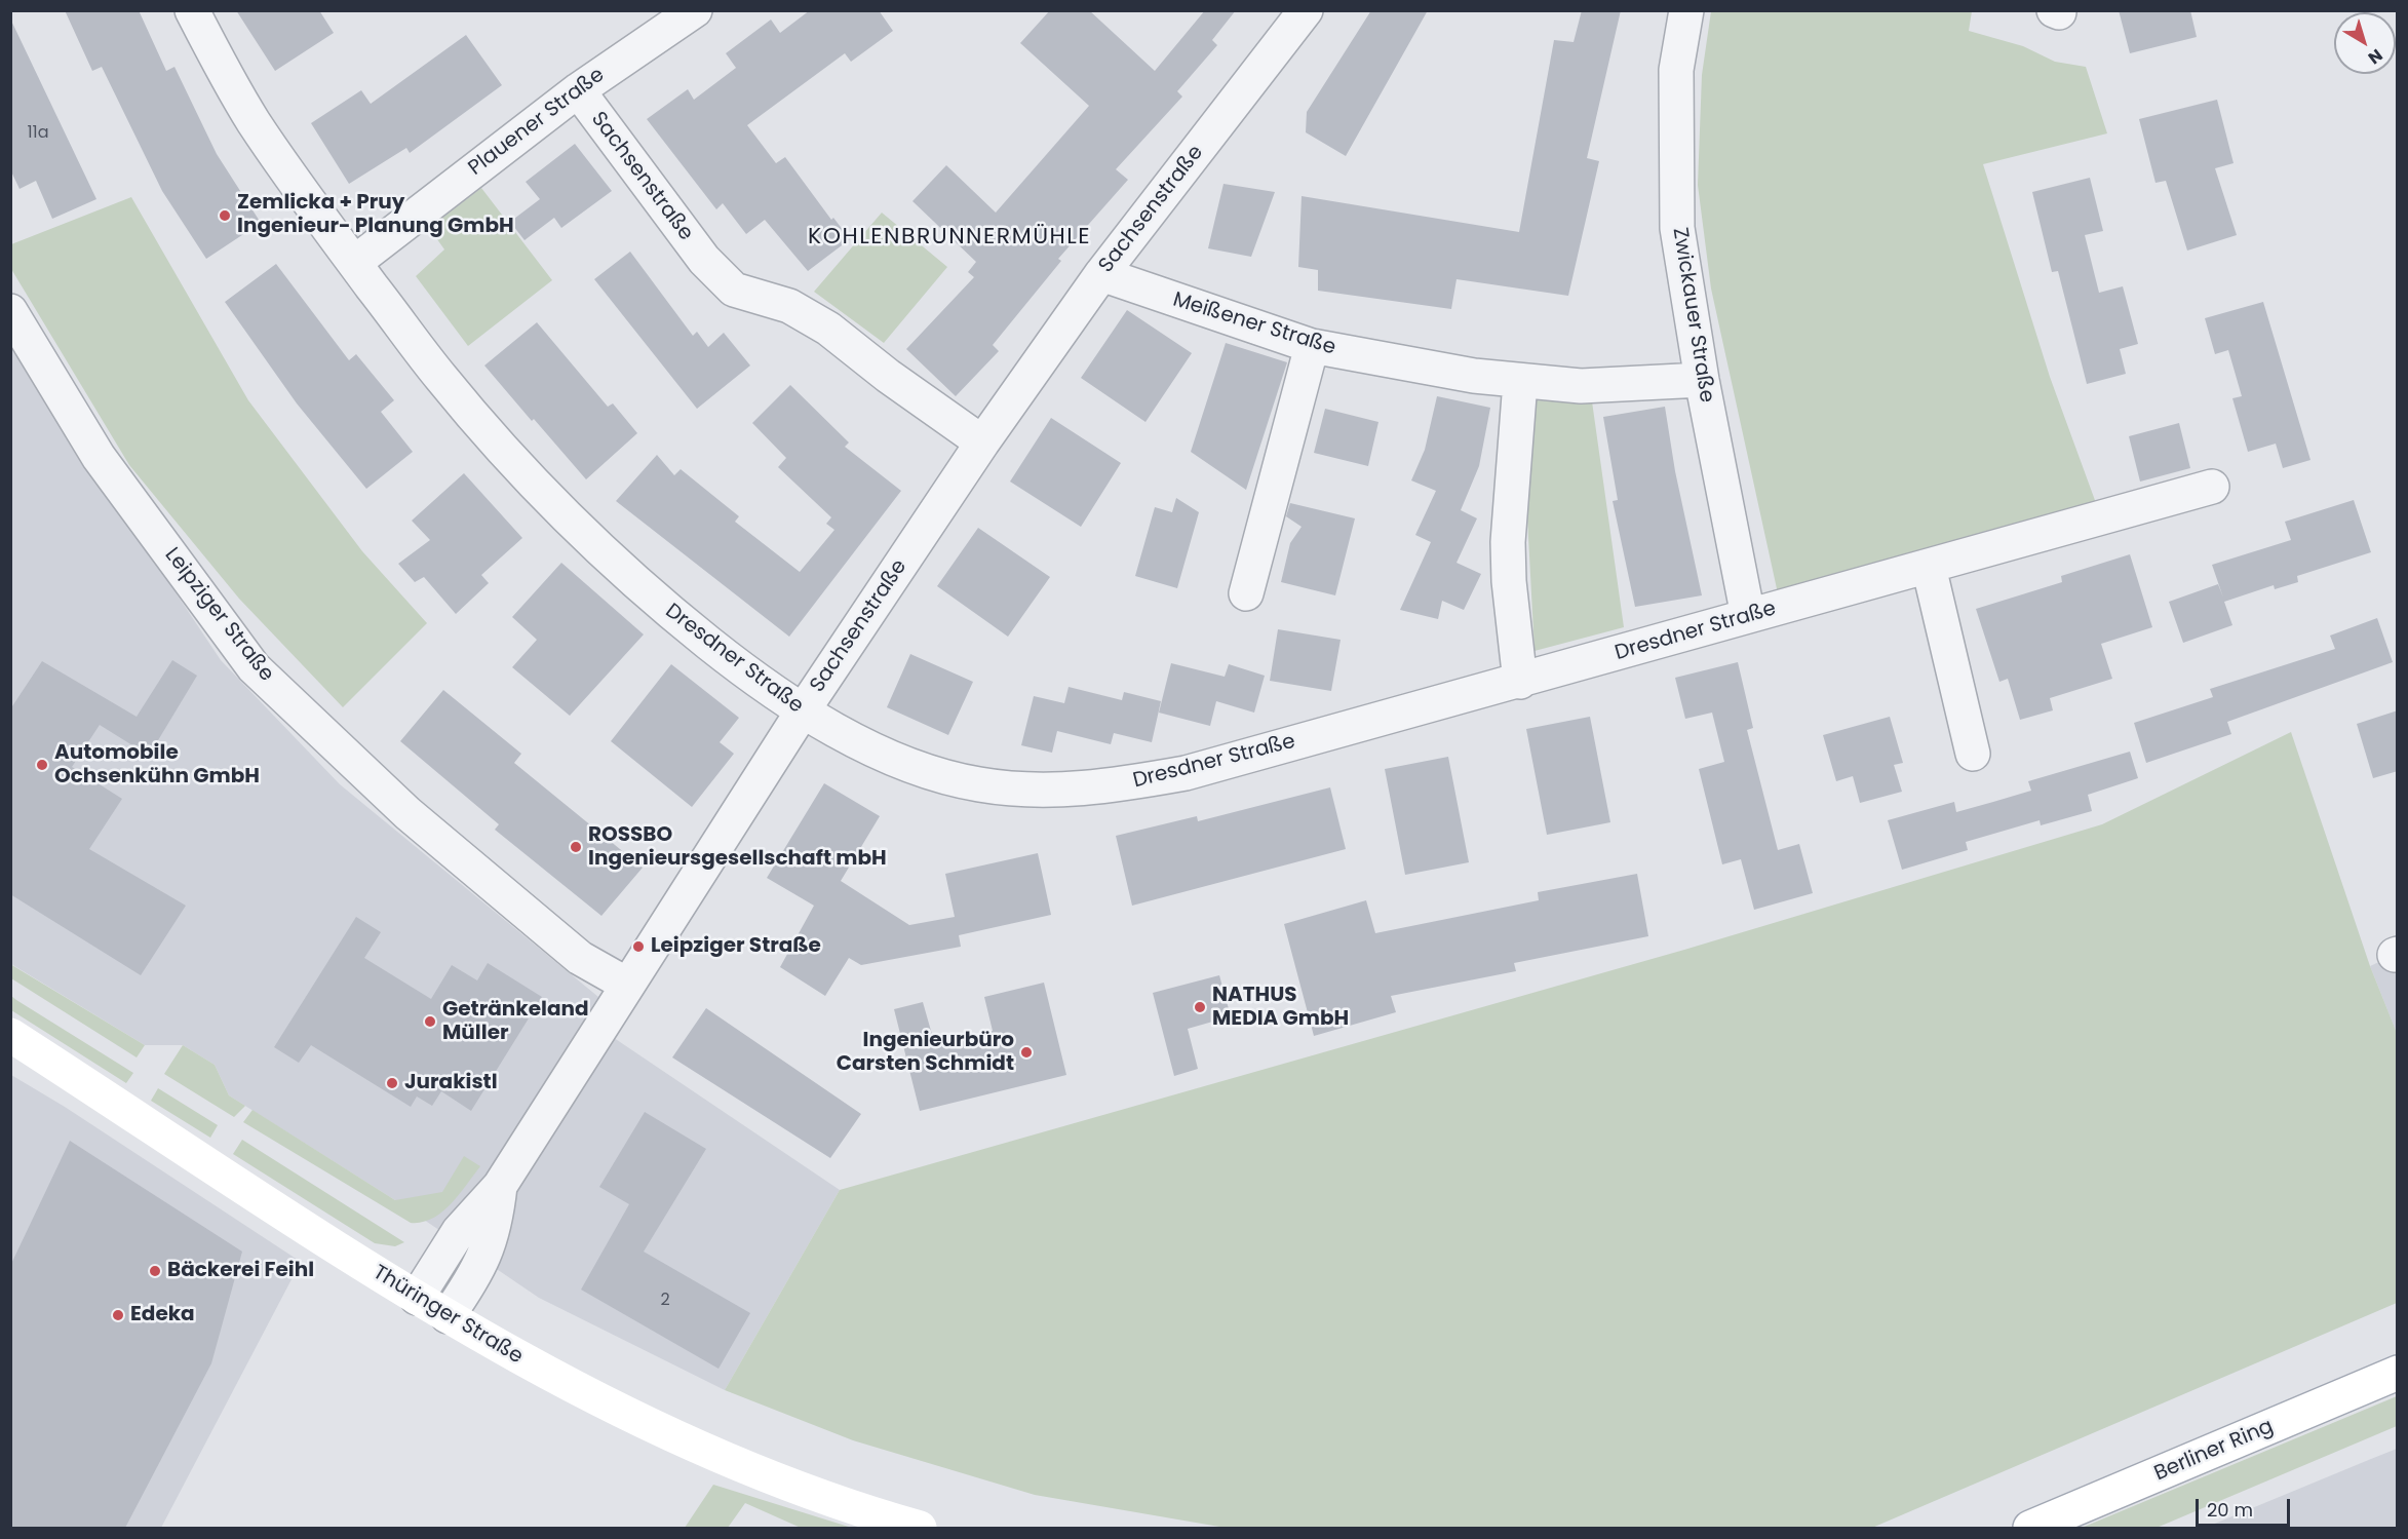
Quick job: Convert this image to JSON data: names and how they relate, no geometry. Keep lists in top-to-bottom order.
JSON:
{
  "streets": {
    "street": [
      "Plauener Straße",
      "Sachsenstraße",
      "Zwickauer Straße",
      "Meißener Straße",
      "Leipziger Straße",
      "Dresdner Straße",
      "Thüringer Straße",
      "Berliner Ring"
    ]
  },
  "crossings": [
    ["Plauener Straße", "Sachsenstraße"],
    ["Plauener Straße", "Dresdner Straße"],
    ["Sachsenstraße", "Meißener Straße"],
    ["Sachsenstraße", "Leipziger Straße"],
    ["Sachsenstraße", "Dresdner Straße"],
    ["Sachsenstraße", "Thüringer Straße"],
    ["Zwickauer Straße", "Meißener Straße"],
    ["Zwickauer Straße", "Dresdner Straße"]
  ],
  "districts": ["KOHLENBRUNNERMÜHLE"],
  "places": [
    "Zemlicka + Pruy Ingenieur- Planung GmbH",
    "Automobile Ochsenkühn GmbH",
    "ROSSBO Ingenieursgesellschaft mbH",
    "Leipziger Straße",
    "NATHUS MEDIA GmbH",
    "Getränkeland Müller",
    "Ingenieurbüro Carsten Schmidt",
    "Jurakistl",
    "Bäckerei Feihl",
    "Edeka"
  ],
  "house_numbers": ["11a", "2"],
  "scale_bar": "20 m",
  "north": "bottom right"
}
